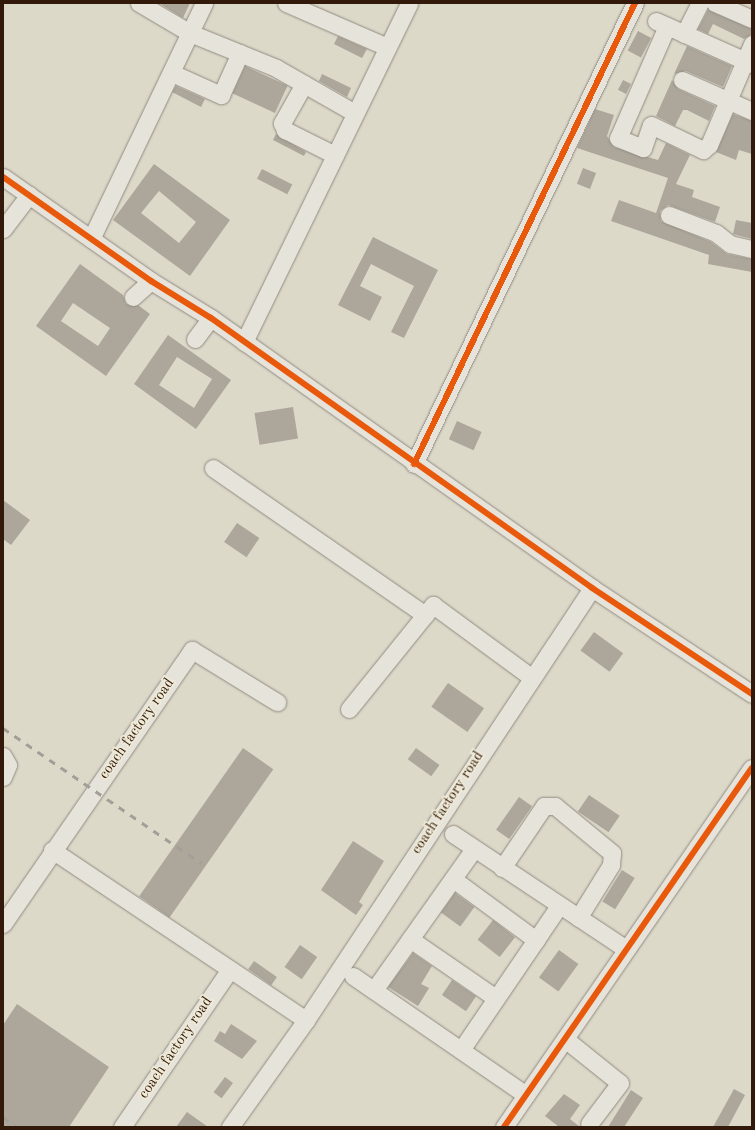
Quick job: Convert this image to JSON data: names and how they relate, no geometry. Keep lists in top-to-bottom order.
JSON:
{
  "streets": {
    "street": ["coach factory road"]
  }
}
